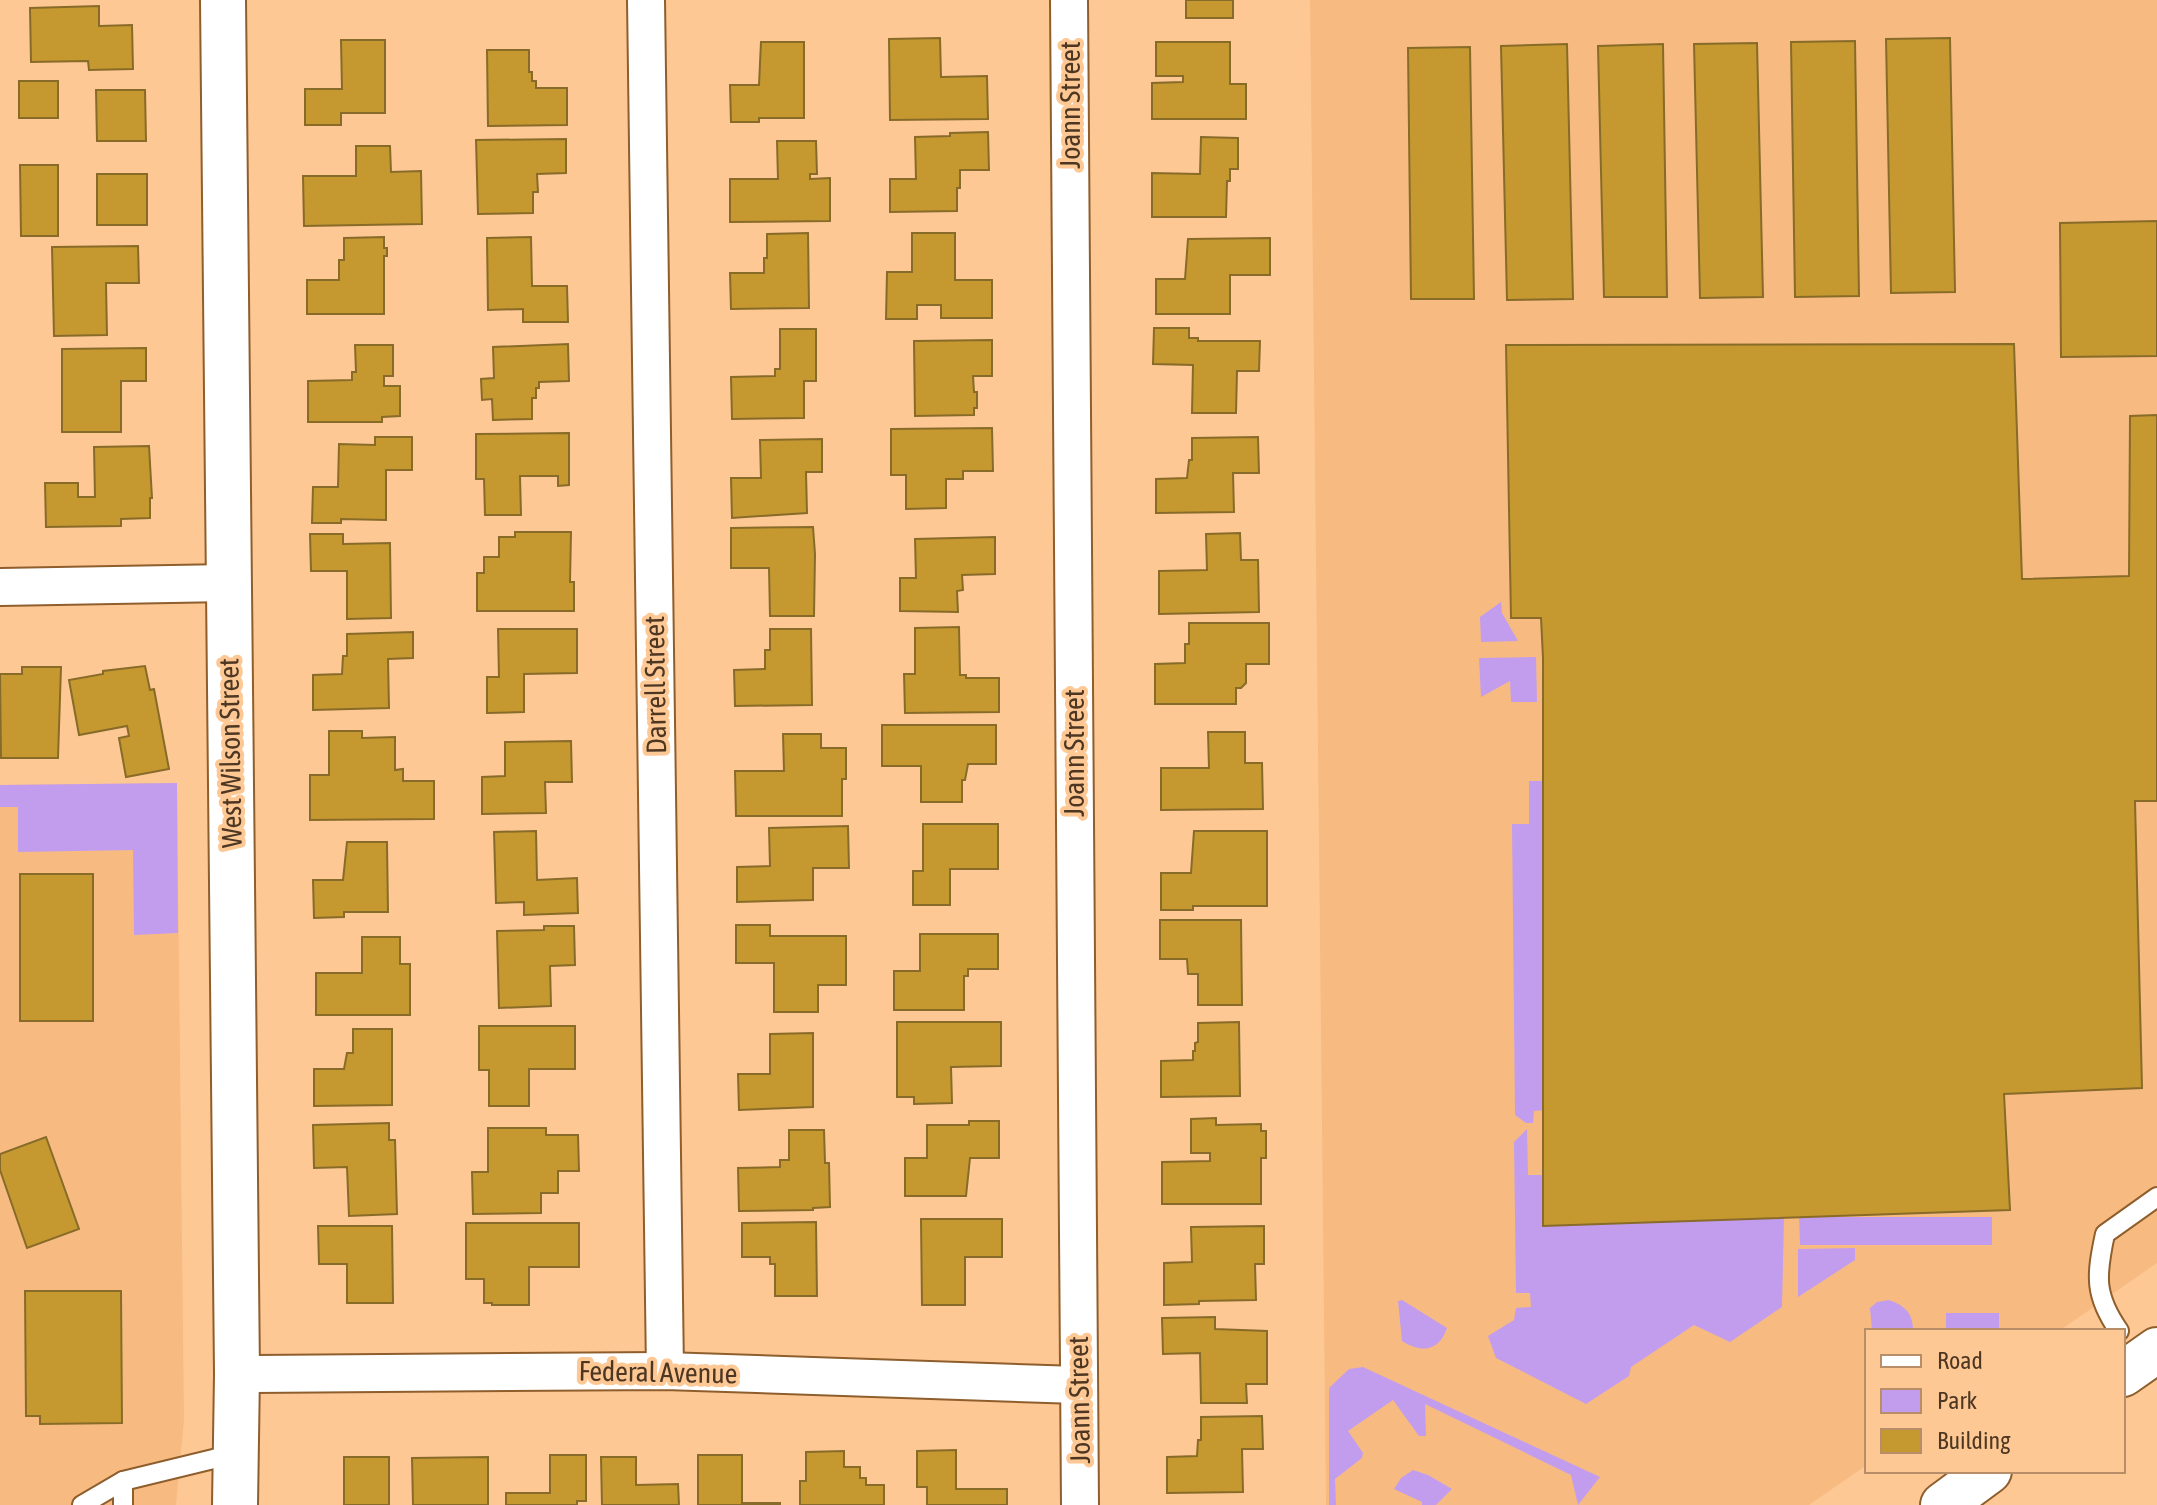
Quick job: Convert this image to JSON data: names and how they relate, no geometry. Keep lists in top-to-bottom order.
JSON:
{
  "streets": {
    "street": [
      "Joann Street",
      "Darrell Street",
      "West Wilson Street",
      "Federal Avenue"
    ]
  },
  "crossings": [
    ["Joann Street", "Federal Avenue"],
    ["Darrell Street", "Federal Avenue"],
    ["West Wilson Street", "Federal Avenue"]
  ],
  "legend": ["Road", "Park", "Building"]
}
